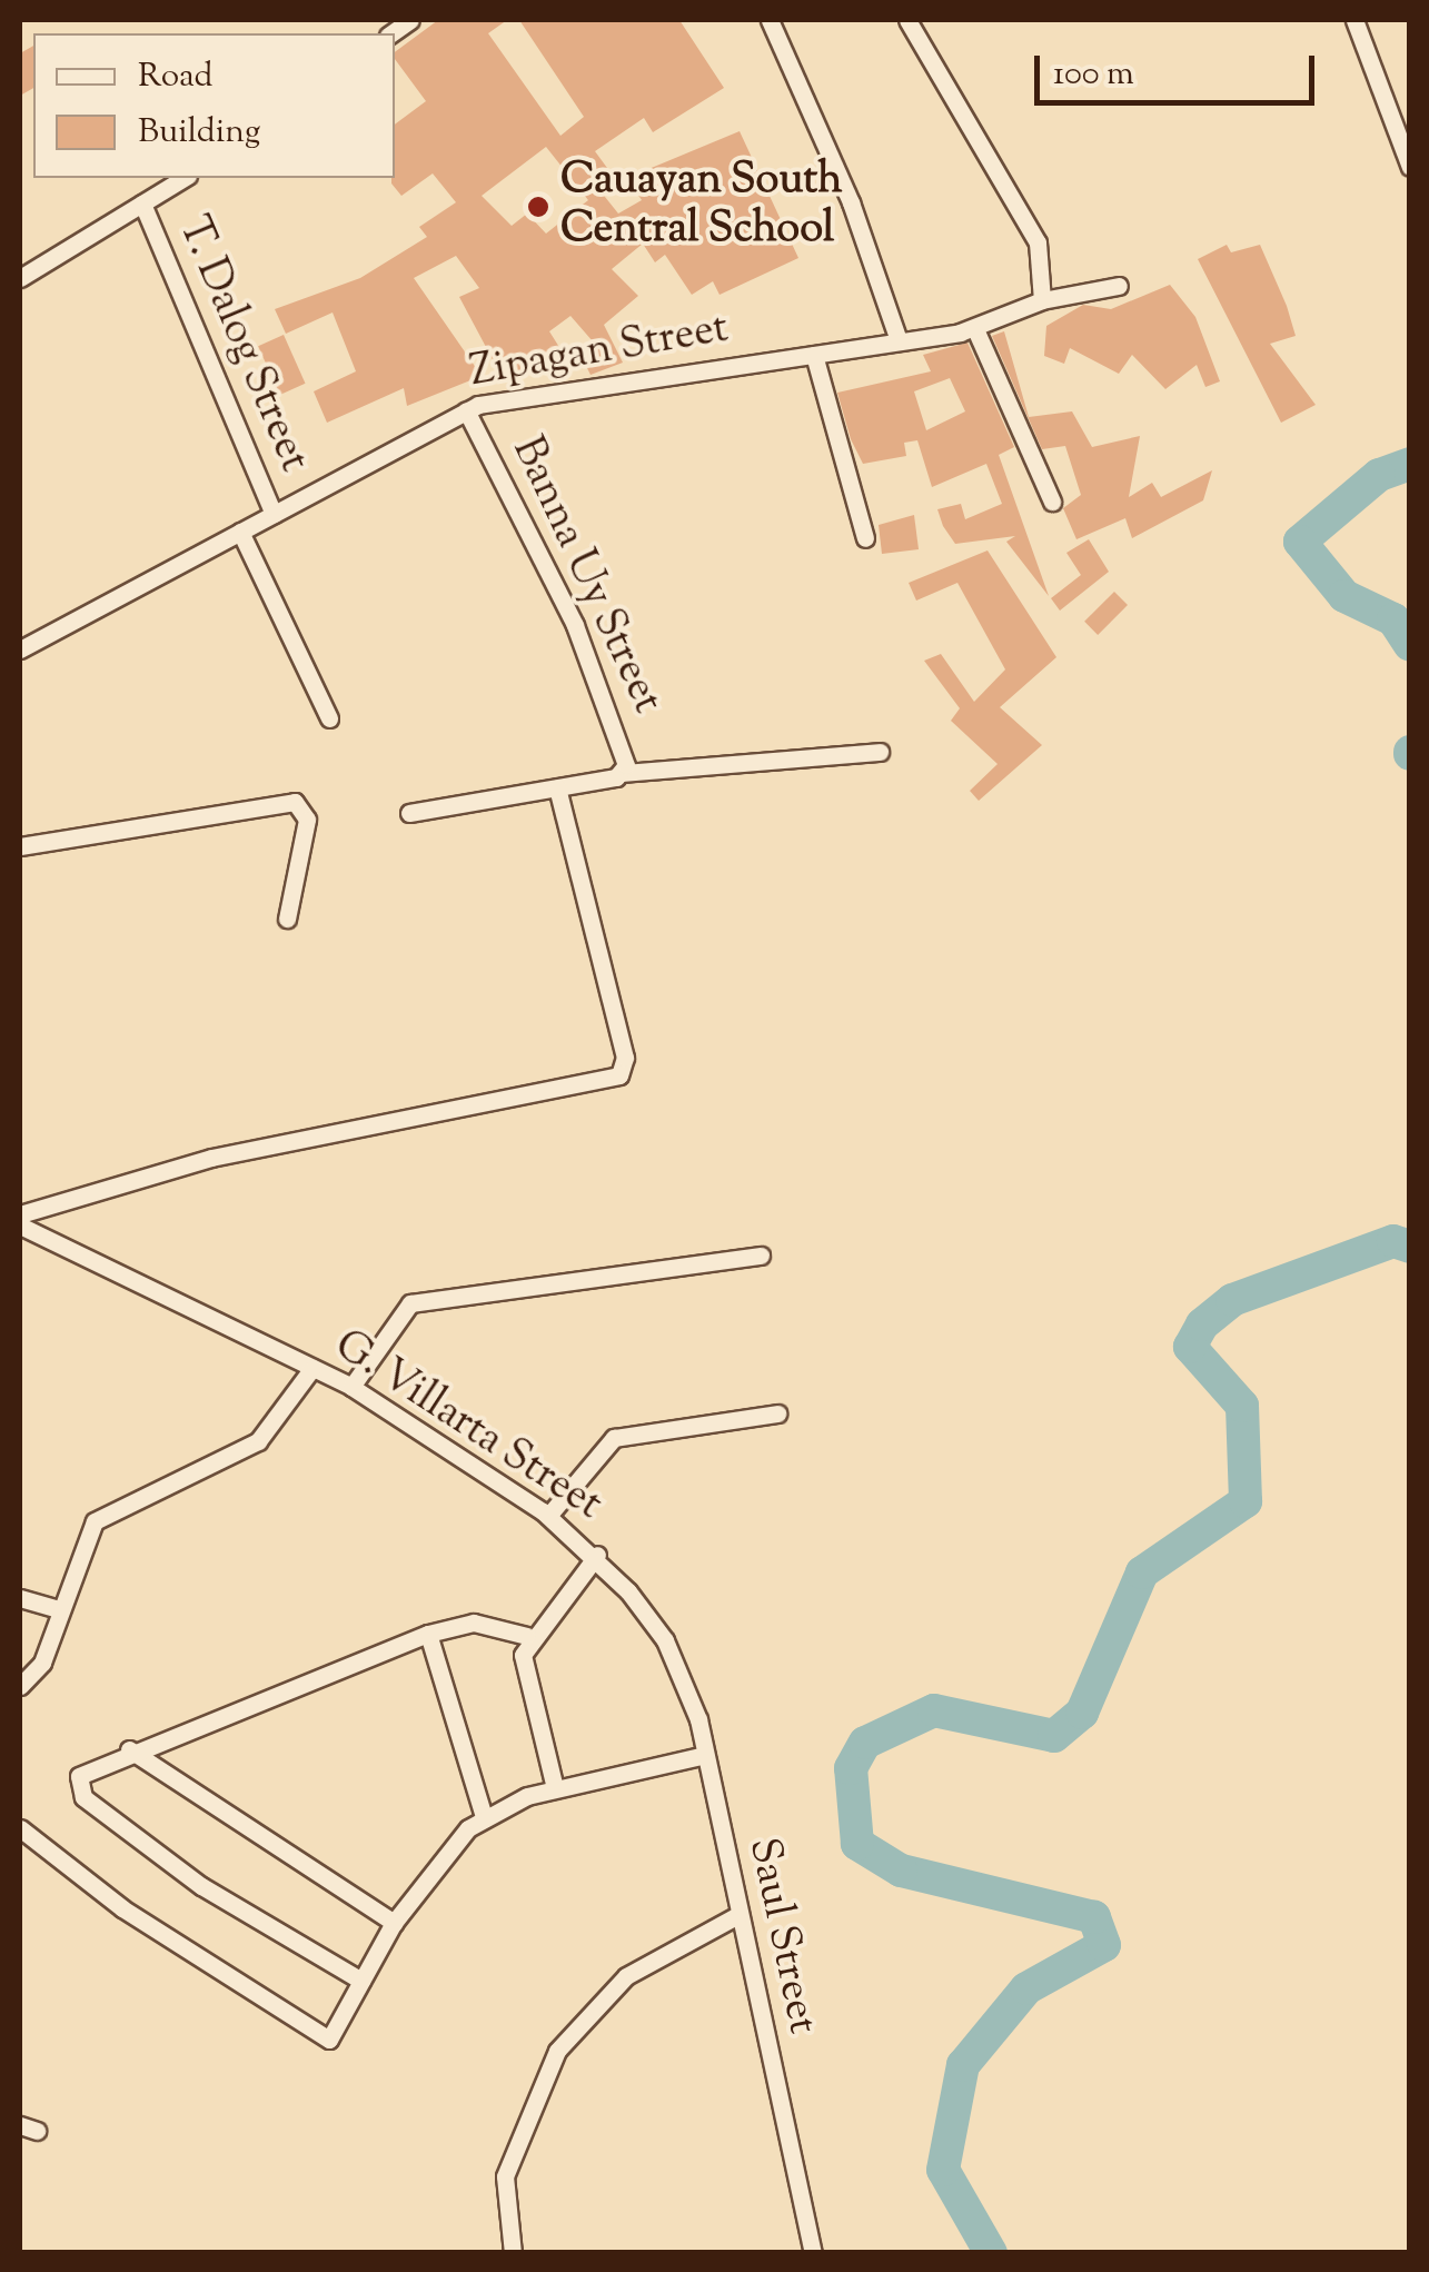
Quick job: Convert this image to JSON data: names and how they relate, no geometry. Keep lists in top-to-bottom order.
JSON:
{
  "streets": {
    "street": [
      "T. Dalog Street",
      "Zipagan Street",
      "Banna Uy Street",
      "G. Villarta Street",
      "Saul Street"
    ]
  },
  "crossings": [
    ["T. Dalog Street", "Zipagan Street"],
    ["Zipagan Street", "Banna Uy Street"],
    ["G. Villarta Street", "Saul Street"]
  ],
  "places": ["Cauayan South Central School"],
  "legend": ["Road", "Building"],
  "scale_bar": "100 m"
}
